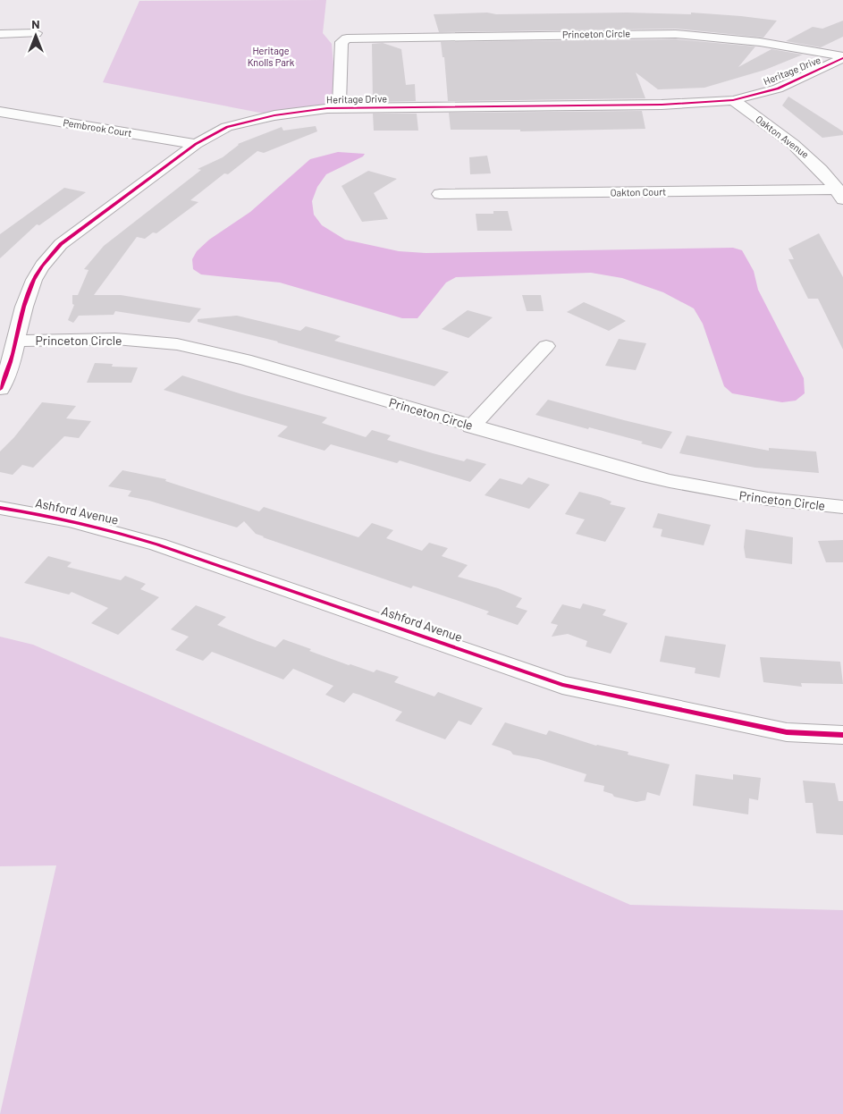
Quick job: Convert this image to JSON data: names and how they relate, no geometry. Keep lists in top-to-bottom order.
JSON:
{
  "streets": {
    "street": [
      "Princeton Circle",
      "Heritage Drive",
      "Pembrook Court",
      "Oakton Avenue",
      "Oakton Court",
      "Ashford Avenue"
    ]
  },
  "crossings": [
    ["Princeton Circle", "Heritage Drive"],
    ["Heritage Drive", "Pembrook Court"],
    ["Heritage Drive", "Oakton Avenue"],
    ["Oakton Avenue", "Oakton Court"]
  ],
  "parks": ["Heritage Knolls Park"],
  "north": "top"
}
